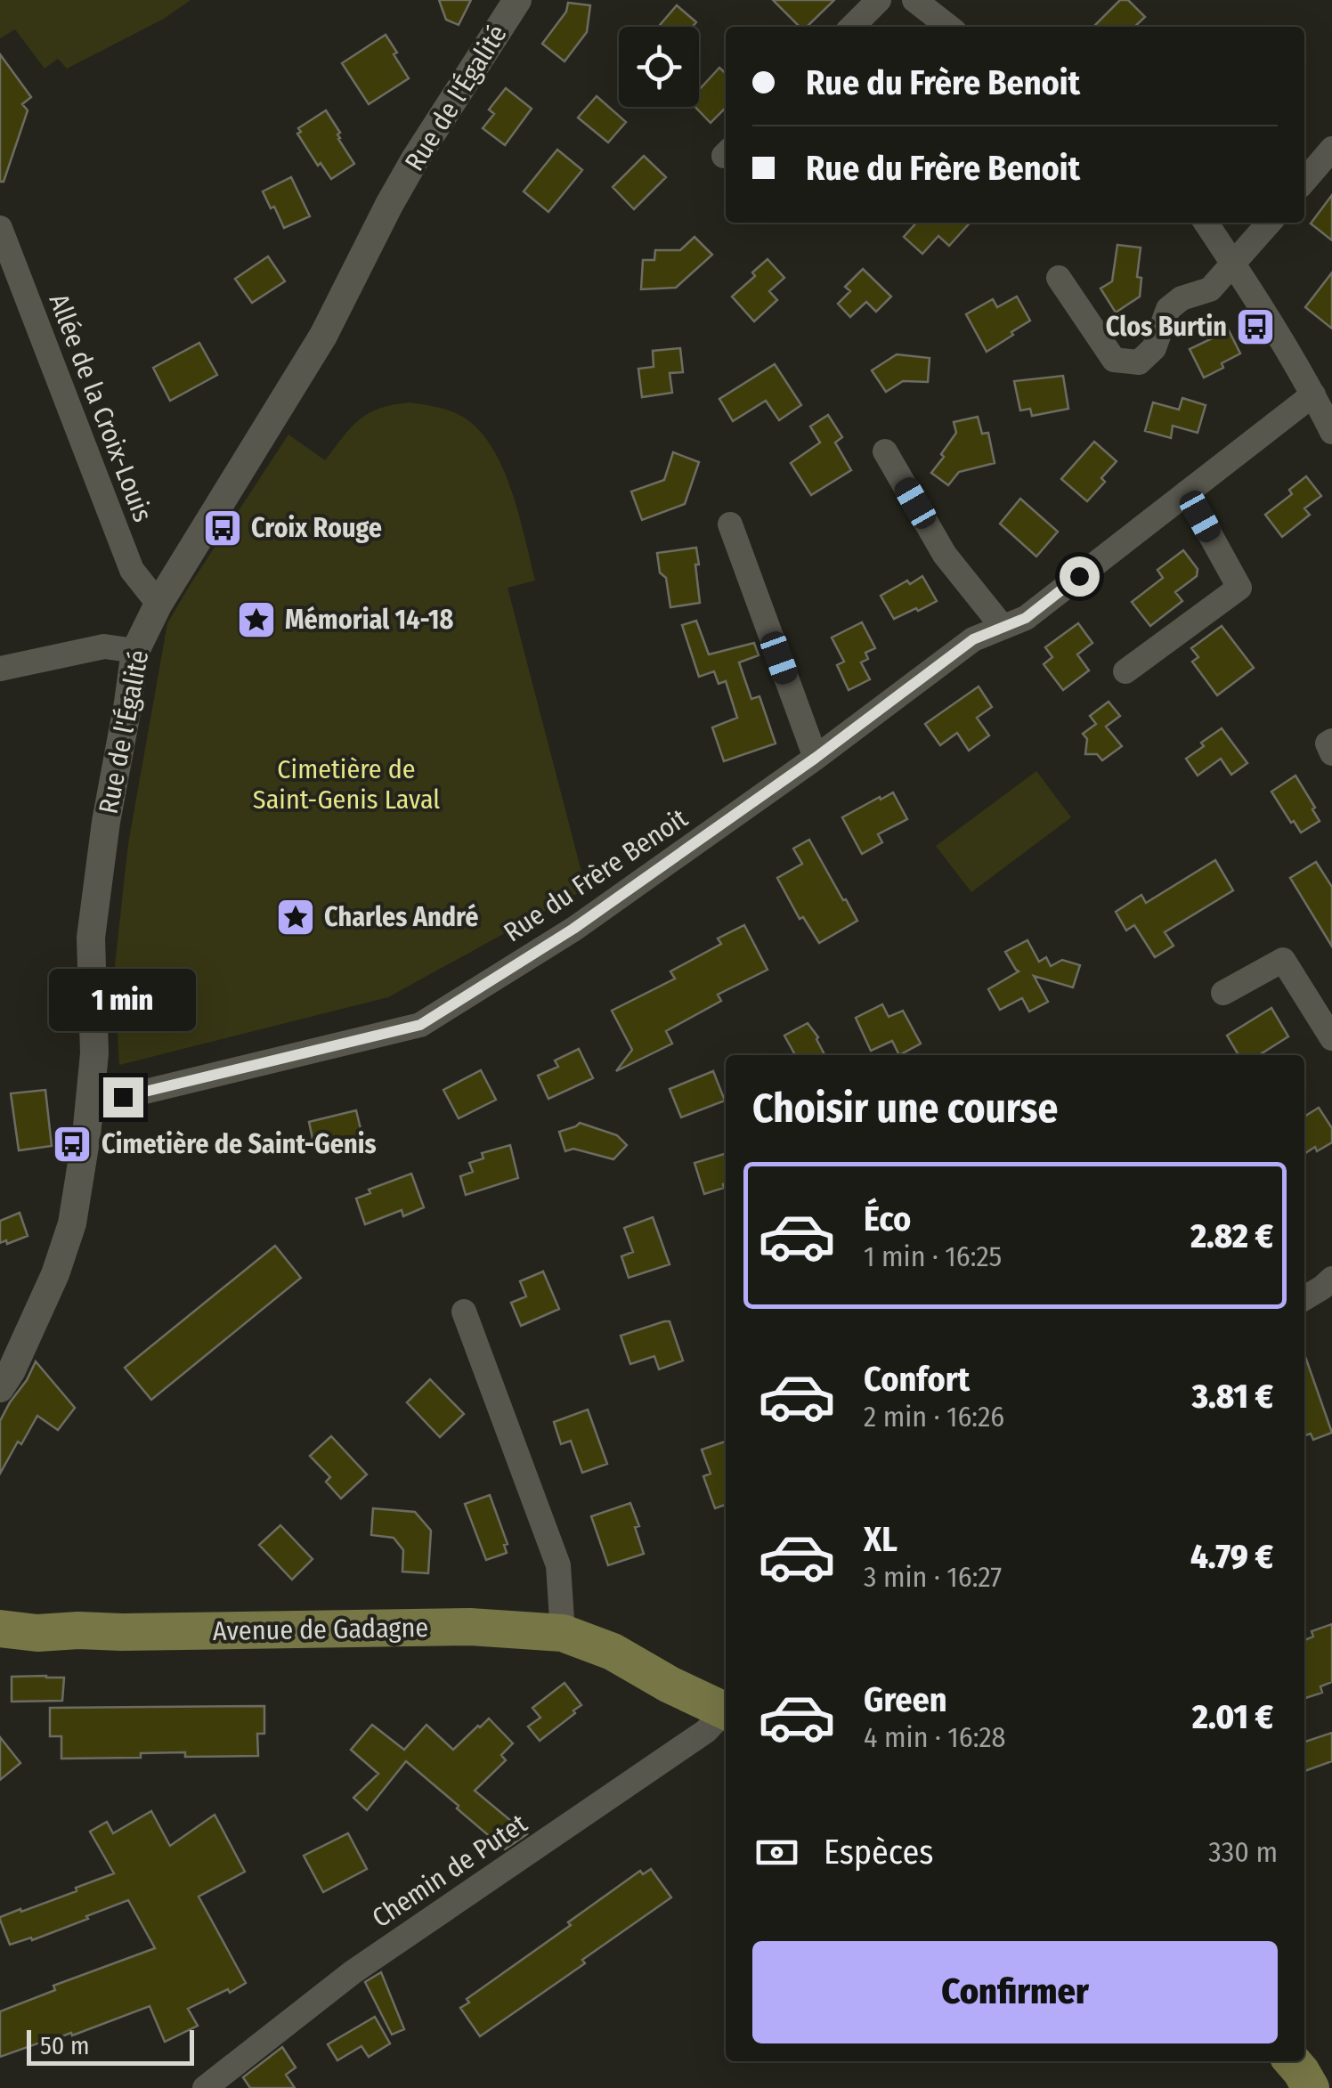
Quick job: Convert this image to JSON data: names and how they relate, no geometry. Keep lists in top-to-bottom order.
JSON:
{
  "streets": {
    "main road": ["Avenue de Gadagne"],
    "street": [
      "Rue de l'Égalité",
      "Allée de la Croix-Louis",
      "Rue du Frère Benoit",
      "Chemin de Putet"
    ]
  },
  "crossings": [
    ["Rue de l'Égalité", "Allée de la Croix-Louis"],
    ["Rue de l'Égalité", "Rue du Frère Benoit"]
  ],
  "parks": ["Cimetière de Saint-Genis Laval"],
  "places": {
    "bus stop": ["Clos Burtin", "Croix Rouge", "Cimetière de Saint-Genis"],
    "place": ["Mémorial 14-18", "Charles André"]
  },
  "scale_bar": "50 m",
  "page": {
    "banner": ["Rue du Frère Benoit", "Rue du Frère Benoit"],
    "bubble": "1 min",
    "heading": "Choisir une course",
    "list": [
      {
        "name": "Éco",
        "note": "1 min · 16:25",
        "value": "2.82 €"
      },
      {
        "name": "Confort",
        "note": "2 min · 16:26",
        "value": "3.81 €"
      },
      {
        "name": "XL",
        "note": "3 min · 16:27",
        "value": "4.79 €"
      },
      {
        "name": "Green",
        "note": "4 min · 16:28",
        "value": "2.01 €"
      }
    ],
    "pay": ["Espèces", "330 m"],
    "buttons": "Confirmer",
    "scale": "50 m"
  }
}
